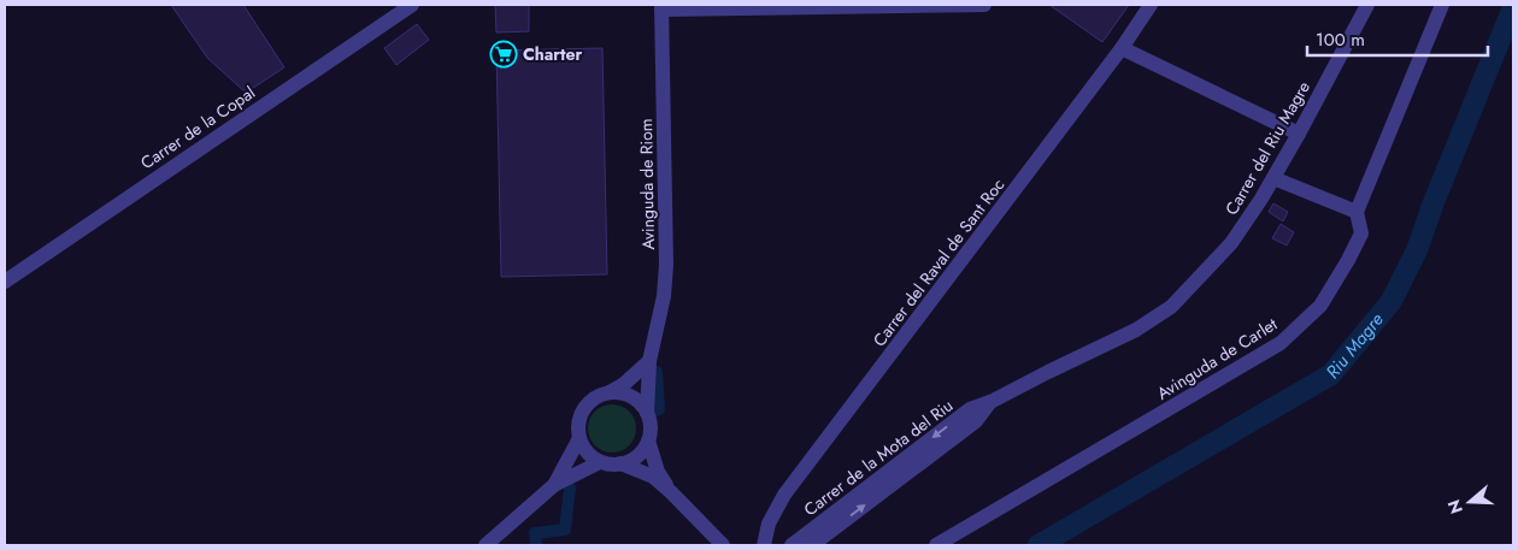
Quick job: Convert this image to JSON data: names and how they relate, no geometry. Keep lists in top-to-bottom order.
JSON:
{
  "streets": {
    "street": [
      "Carrer de la Copal",
      "Carrer del Riu Magre",
      "Avinguda de Riom",
      "Carrer del Raval de Sant Roc",
      "Avinguda de Carlet",
      "Carrer de la Mota del Riu"
    ]
  },
  "crossings": [
    ["Carrer del Riu Magre", "Carrer de la Mota del Riu"]
  ],
  "water": ["Riu Magre"],
  "places": {
    "supermarket": ["Charter"]
  },
  "scale_bar": "100 m",
  "north": "left"
}
